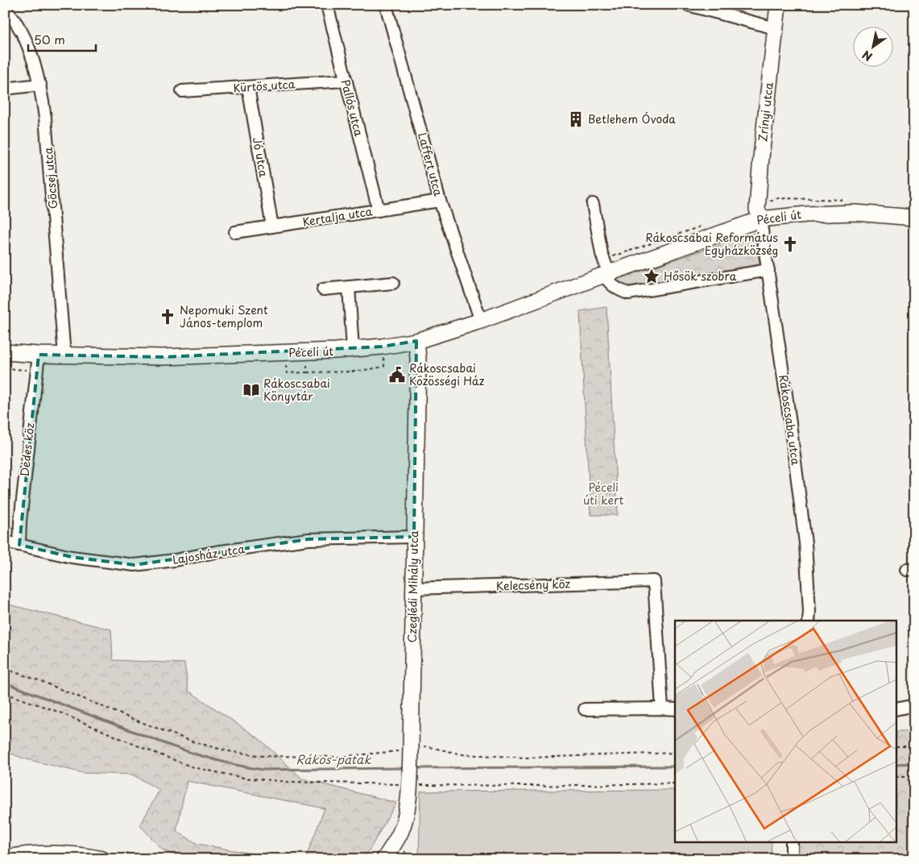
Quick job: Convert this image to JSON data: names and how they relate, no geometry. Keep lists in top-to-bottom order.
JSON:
{
  "streets": {
    "main road": ["Zrínyi utca", "Péceli út", "Czeglédi Mihály utca"],
    "street": [
      "Kürtös utca",
      "Pallós utca",
      "Jó utca",
      "Laffert utca",
      "Göcsej utca",
      "Kertalja utca",
      "Rákoscsaba utca",
      "Dédes köz",
      "Lajosház utca",
      "Kelecsény köz"
    ]
  },
  "crossings": [
    ["Kürtös utca", "Pallós utca"],
    ["Kürtös utca", "Jó utca"],
    ["Pallós utca", "Kertalja utca"],
    ["Zrínyi utca", "Péceli út"],
    ["Zrínyi utca", "Rákoscsaba utca"],
    ["Jó utca", "Kertalja utca"],
    ["Laffert utca", "Kertalja utca"],
    ["Laffert utca", "Péceli út"],
    ["Göcsej utca", "Péceli út"],
    ["Péceli út", "Rákoscsaba utca"],
    ["Péceli út", "Dédes köz"],
    ["Péceli út", "Czeglédi Mihály utca"],
    ["Dédes köz", "Lajosház utca"],
    ["Lajosház utca", "Czeglédi Mihály utca"],
    ["Kelecsény köz", "Czeglédi Mihály utca"]
  ],
  "water": ["Rákos-patak"],
  "parks": ["Péceli úti kert"],
  "places": {
    "building": ["Betlehem Óvoda"],
    "church": ["Rákoscsabai Református Egyházközség", "Nepomuki Szent János-templom"],
    "place": ["Hősök szobra"],
    "public building": ["Rákoscsabai Közösségi Ház"],
    "library": ["Rákoscsabai Könyvtár"]
  },
  "scale_bar": "50 m",
  "north": "bottom left"
}
